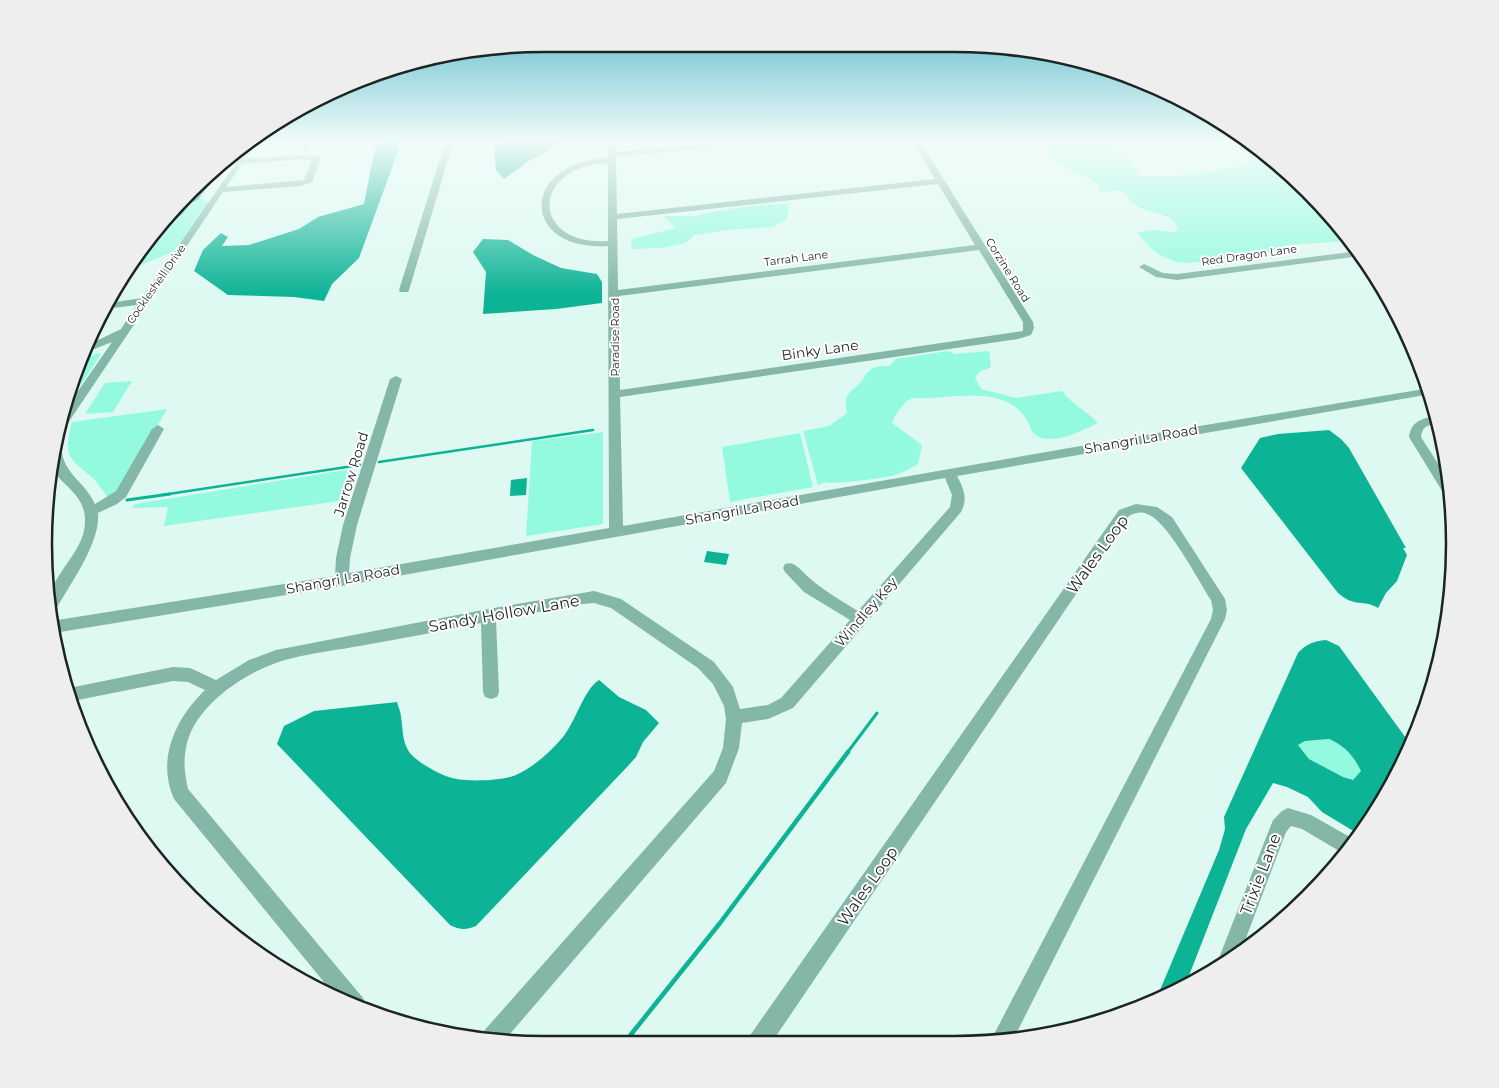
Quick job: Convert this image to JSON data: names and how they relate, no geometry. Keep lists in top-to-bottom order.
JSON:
{
  "streets": {
    "street": [
      "Red Dragon Lane",
      "Tarrah Lane",
      "Corzine Road",
      "Cockleshell Drive",
      "Paradise Road",
      "Binky Lane",
      "Shangri La Road",
      "Jarrow Road",
      "Wales Loop",
      "Windley Key",
      "Sandy Hollow Lane",
      "Trixie Lane"
    ]
  },
  "crossings": [
    ["Tarrah Lane", "Corzine Road"],
    ["Tarrah Lane", "Paradise Road"],
    ["Corzine Road", "Binky Lane"],
    ["Paradise Road", "Binky Lane"],
    ["Paradise Road", "Shangri La Road"],
    ["Shangri La Road", "Jarrow Road"],
    ["Shangri La Road", "Windley Key"],
    ["Windley Key", "Sandy Hollow Lane"]
  ]
}
